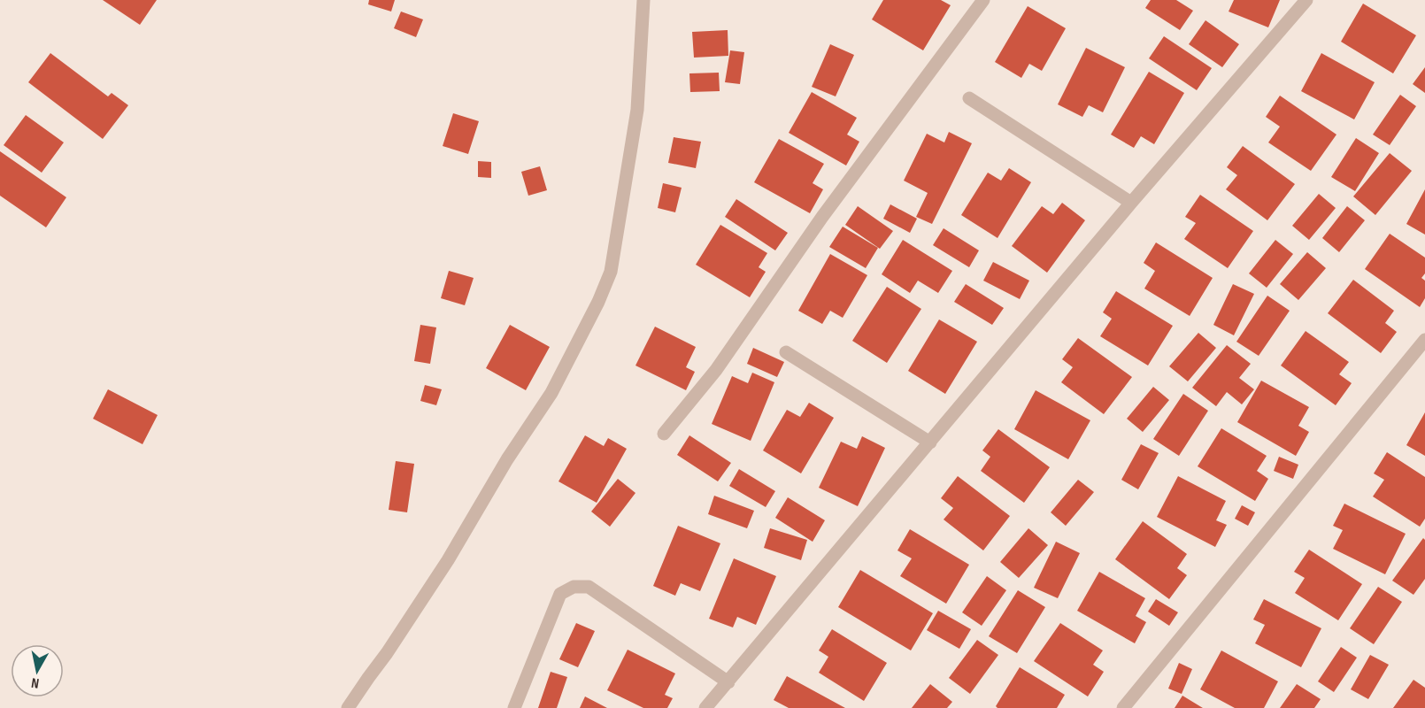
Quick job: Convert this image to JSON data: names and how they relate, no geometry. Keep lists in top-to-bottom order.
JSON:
{
  "north": "bottom"
}
